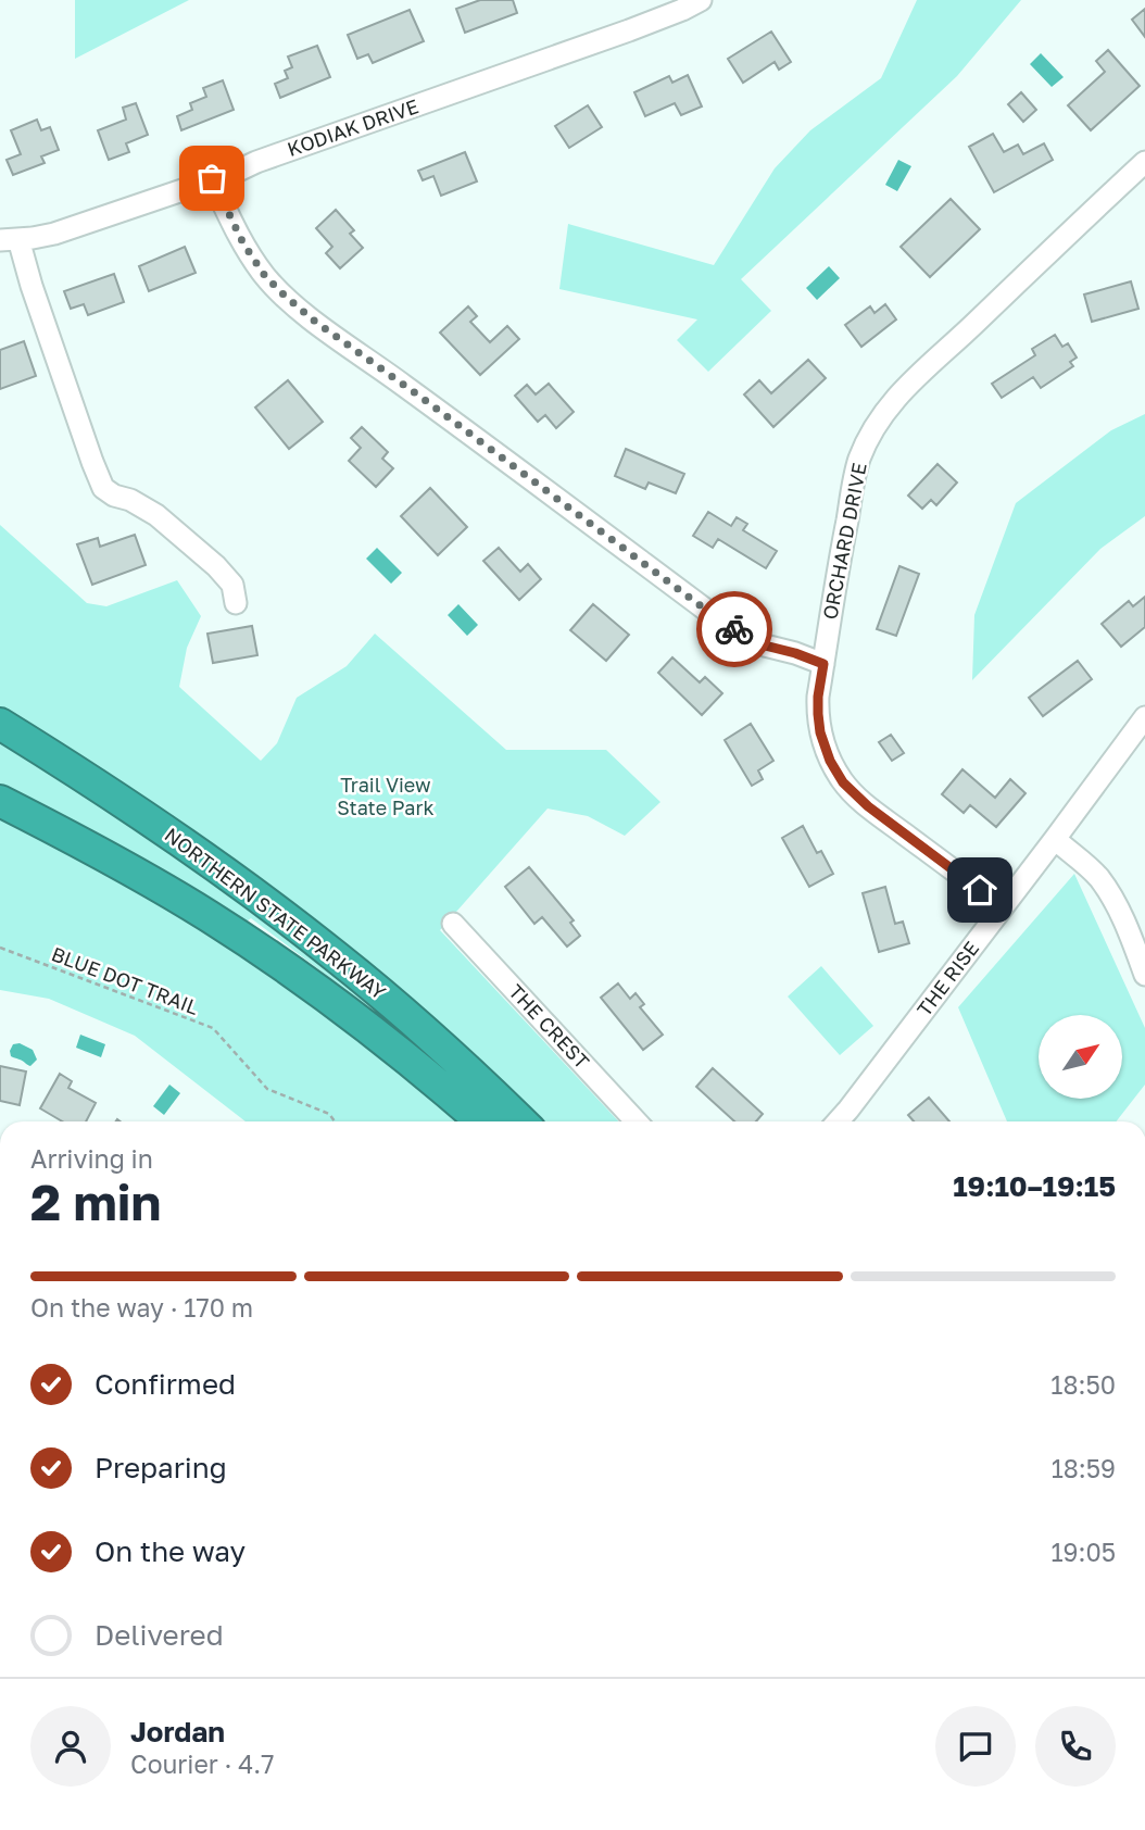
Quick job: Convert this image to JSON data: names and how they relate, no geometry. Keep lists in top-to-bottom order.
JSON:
{
  "streets": {
    "highway": ["NORTHERN STATE PARKWAY"],
    "street": [
      "KODIAK DRIVE",
      "ORCHARD DRIVE",
      "THE RISE",
      "THE CREST"
    ],
    "path": ["BLUE DOT TRAIL"]
  },
  "crossings": [
    ["ORCHARD DRIVE", "THE RISE"]
  ],
  "parks": ["Trail View State Park"],
  "north": "top right",
  "page": {
    "heading": ["2 min", "Arriving in", "19:10–19:15"],
    "panel": ["Jordan", "Courier · 4.7"],
    "bar": "On the way · 170 m",
    "list": [
      ["Confirmed", "18:50"],
      ["Preparing", "18:59"],
      ["On the way", "19:05"],
      "Delivered"
    ]
  }
}
